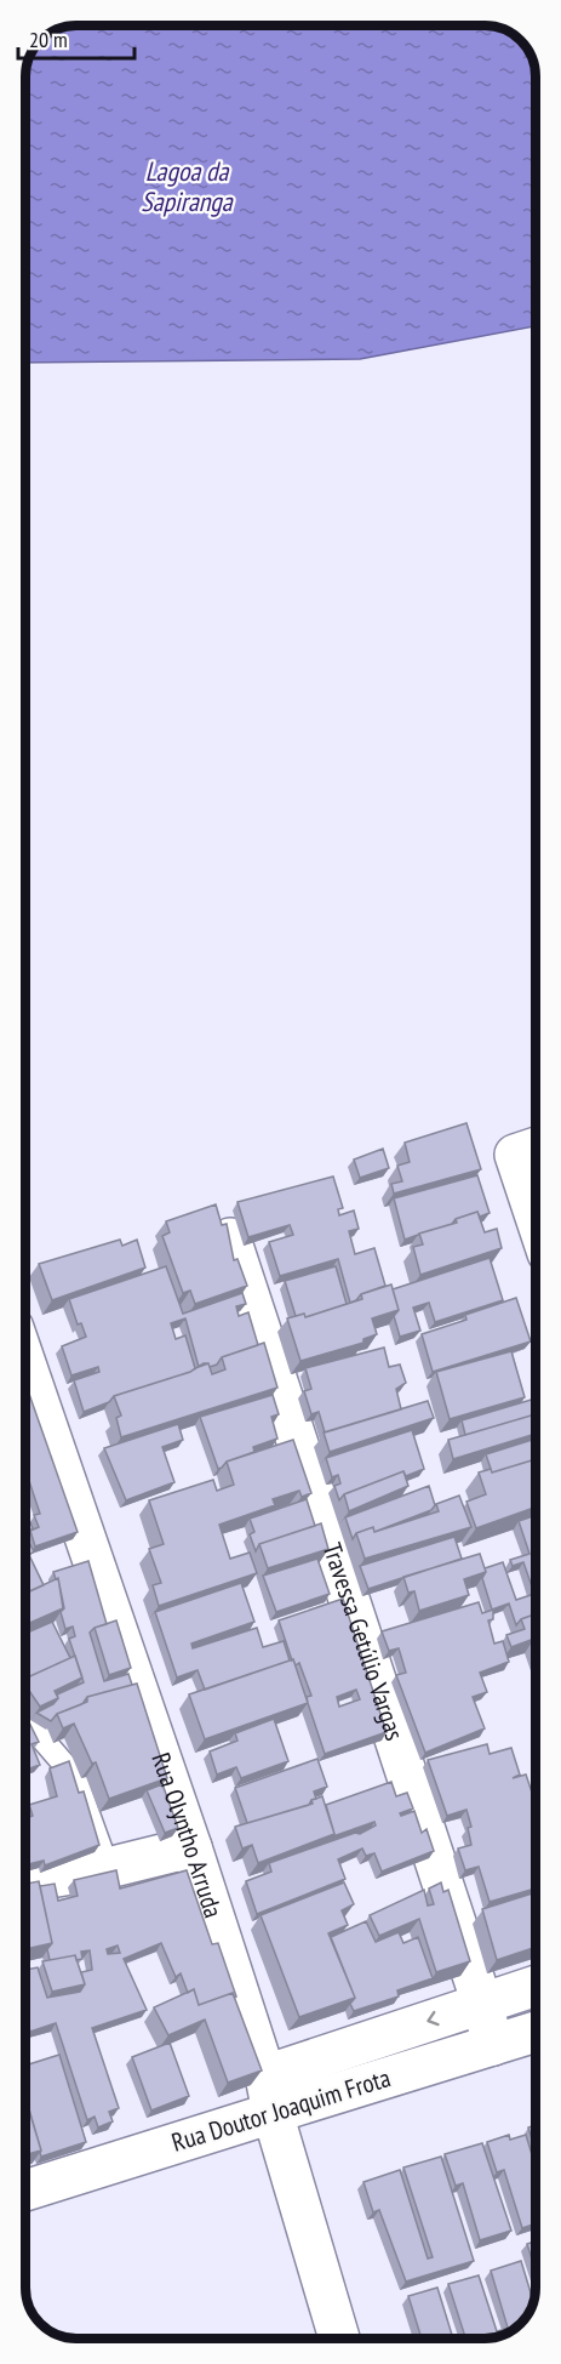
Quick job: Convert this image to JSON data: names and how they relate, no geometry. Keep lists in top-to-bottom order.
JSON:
{
  "streets": {
    "street": ["Travessa Getúlio Vargas", "Rua Olyntho Arruda", "Rua Doutor Joaquim Frota"]
  },
  "crossings": [
    ["Travessa Getúlio Vargas", "Rua Doutor Joaquim Frota"],
    ["Rua Olyntho Arruda", "Rua Doutor Joaquim Frota"]
  ],
  "water": ["Lagoa da Sapiranga"],
  "scale_bar": "20 m"
}
